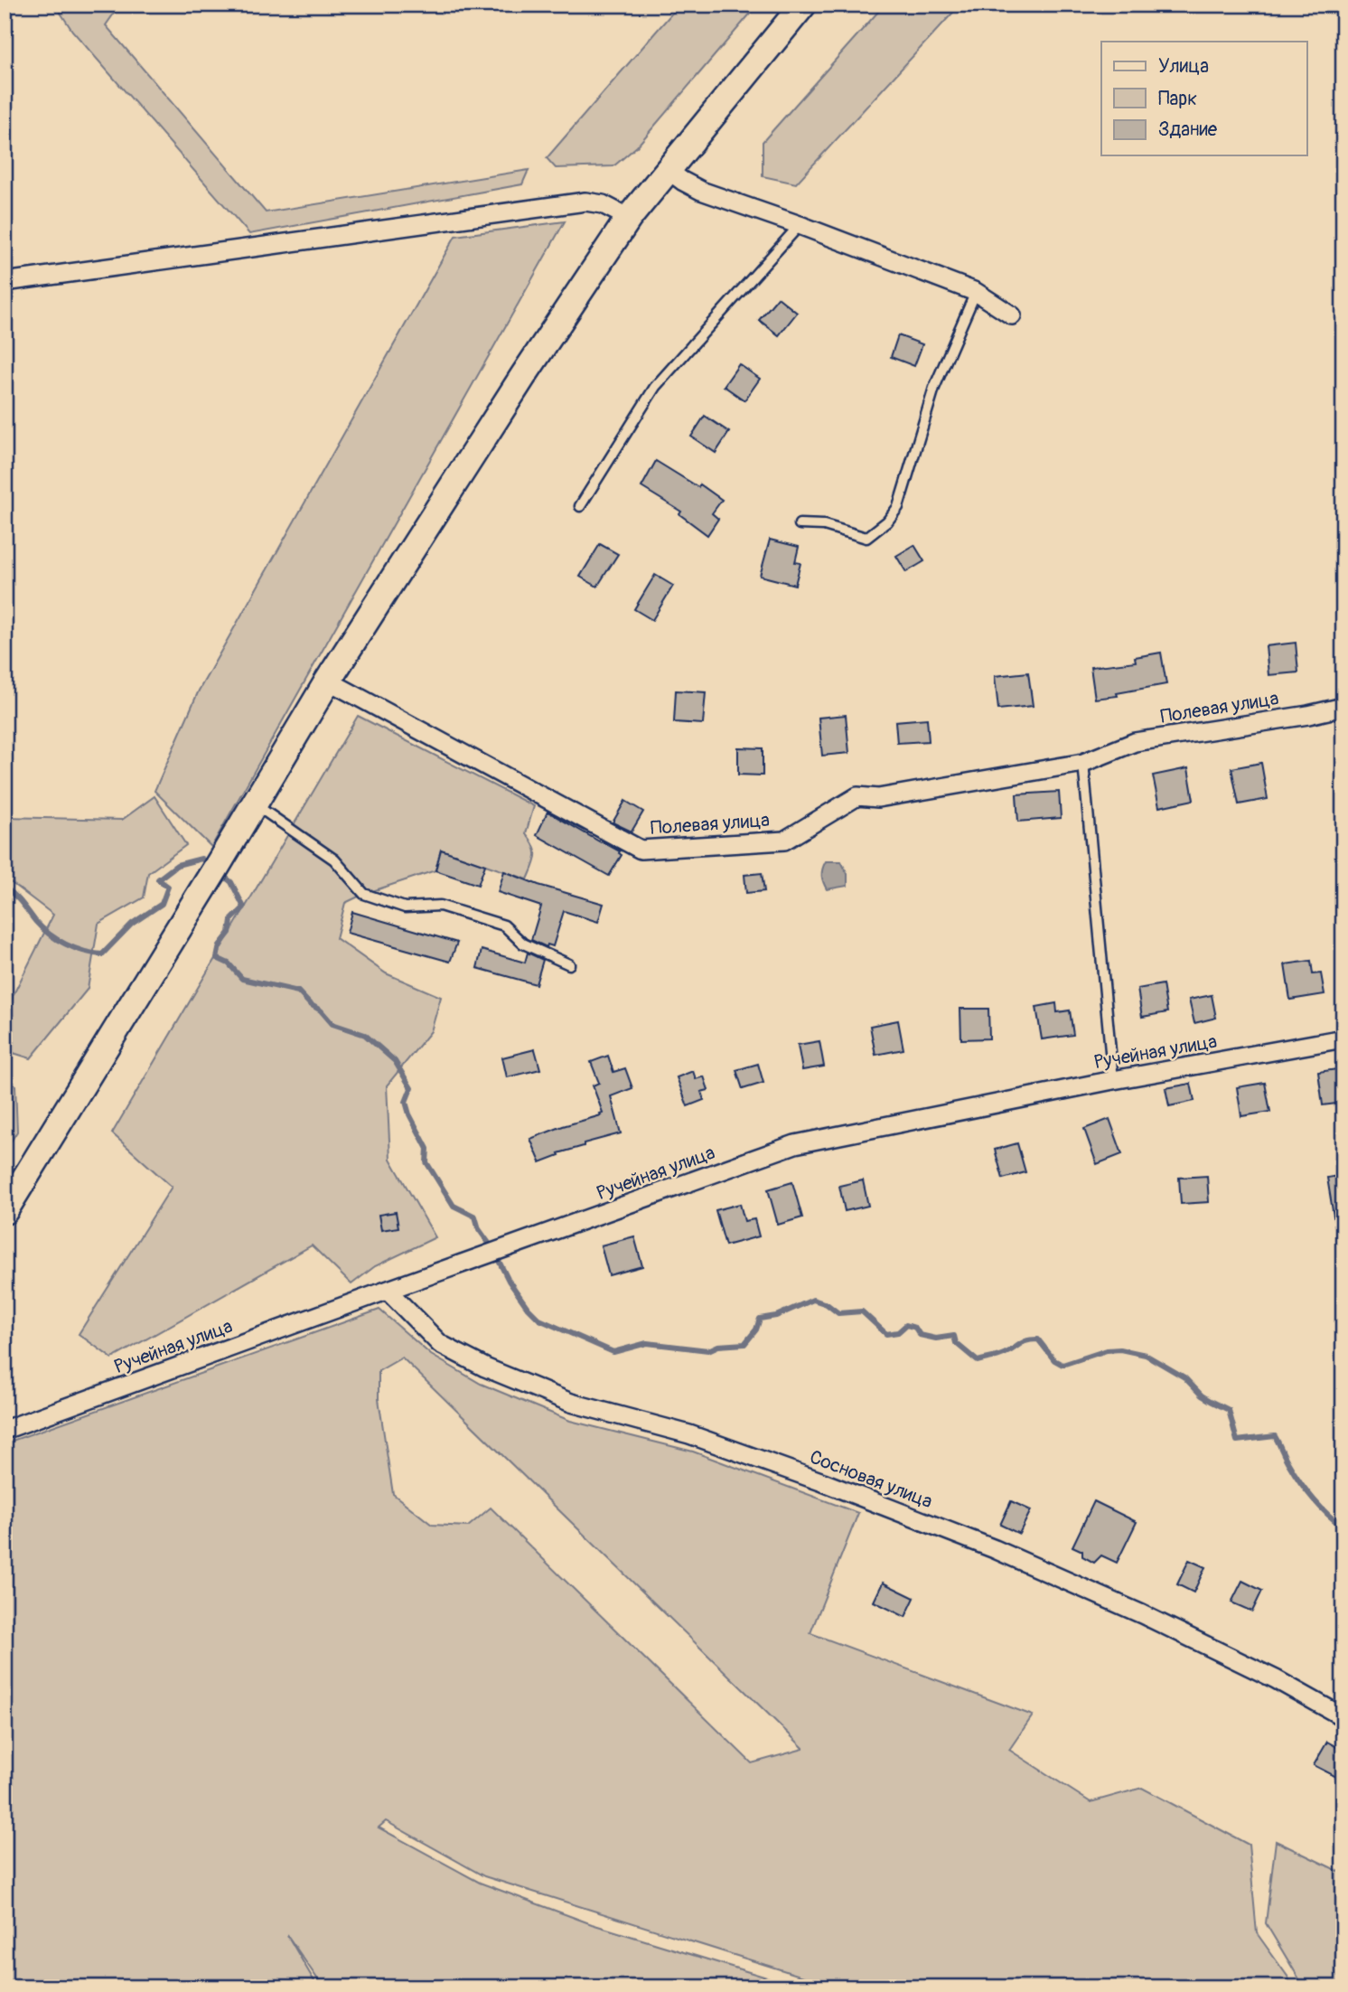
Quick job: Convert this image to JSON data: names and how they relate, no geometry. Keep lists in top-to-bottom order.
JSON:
{
  "streets": {
    "street": ["Полевая улица", "Ручейная улица", "Сосновая улица"]
  },
  "crossings": [
    ["Ручейная улица", "Сосновая улица"]
  ],
  "legend": ["Улица", "Парк", "Здание"]
}
